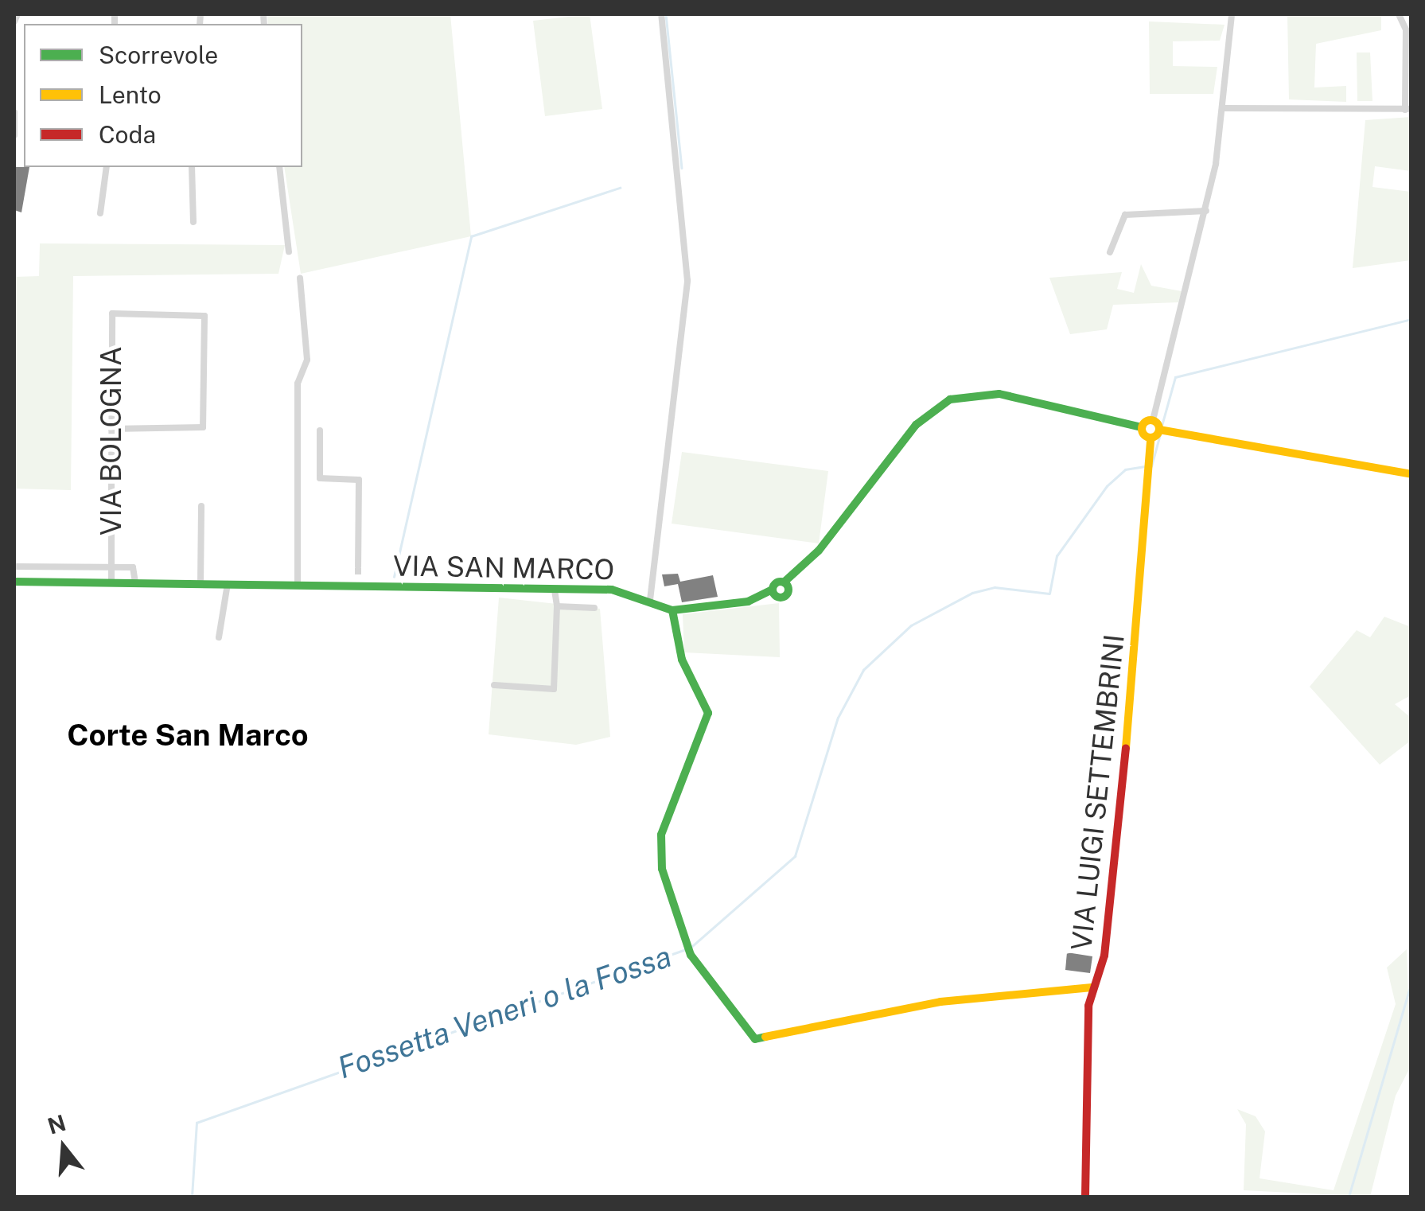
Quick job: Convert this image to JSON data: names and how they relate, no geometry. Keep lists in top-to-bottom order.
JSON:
{
  "streets": {
    "street": ["VIA BOLOGNA", "VIA SAN MARCO", "VIA LUIGI SETTEMBRINI"]
  },
  "crossings": [
    ["VIA BOLOGNA", "VIA SAN MARCO"]
  ],
  "districts": ["Corte San Marco"],
  "water": ["Fossetta Veneri o la Fossa"],
  "legend": ["Scorrevole", "Lento", "Coda"],
  "north": "top"
}
